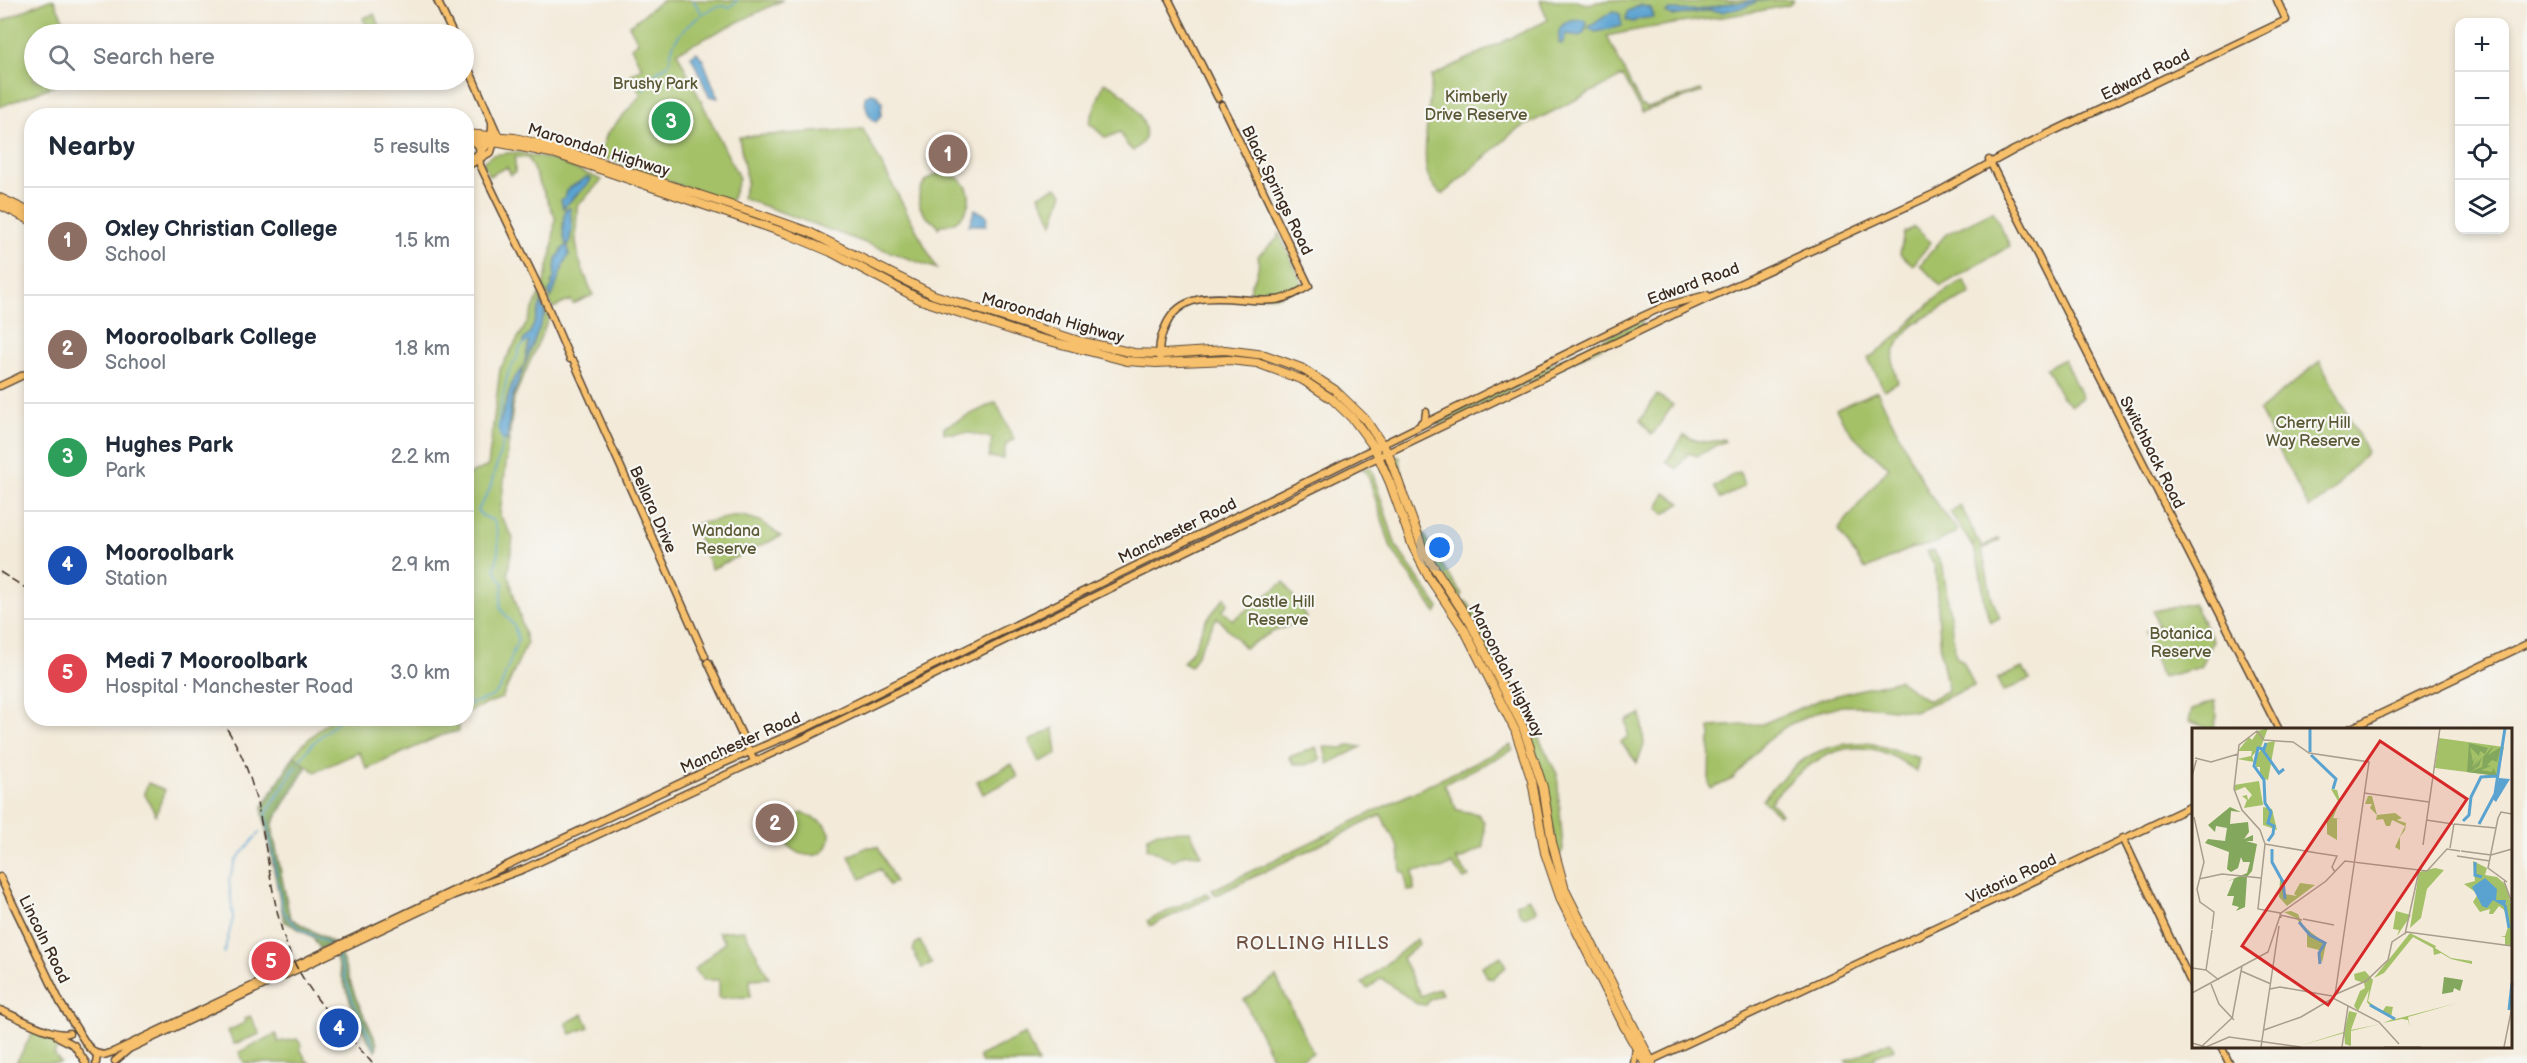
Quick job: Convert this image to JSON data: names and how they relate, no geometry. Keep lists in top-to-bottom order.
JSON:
{
  "streets": {
    "highway": ["Maroondah Highway"],
    "main road": [
      "Edward Road",
      "Black Springs Road",
      "Switchback Road",
      "Bellara Drive",
      "Manchester Road",
      "Victoria Road",
      "Lincoln Road"
    ]
  },
  "crossings": [
    ["Edward Road", "Maroondah Highway"],
    ["Edward Road", "Switchback Road"],
    ["Edward Road", "Manchester Road"],
    ["Maroondah Highway", "Manchester Road"],
    ["Maroondah Highway", "Victoria Road"],
    ["Bellara Drive", "Manchester Road"]
  ],
  "districts": ["ROLLING HILLS"],
  "parks": [
    "Brushy Park",
    "Kimberly Drive Reserve",
    "Cherry Hill Way Reserve",
    "Wandana Reserve",
    "Castle Hill Reserve",
    "Botanica Reserve"
  ],
  "page": {
    "map_buttons": ["+", "−"],
    "search": "Search here",
    "pins": [
      "3",
      "1",
      "2",
      "5",
      "4"
    ],
    "heading": ["Nearby", "5 results"],
    "list": [
      {
        "mark": "1",
        "name": "Oxley Christian College",
        "note": "School",
        "value": "1.5 km"
      },
      {
        "mark": "2",
        "name": "Mooroolbark College",
        "note": "School",
        "value": "1.8 km"
      },
      {
        "mark": "3",
        "name": "Hughes Park",
        "note": "Park",
        "value": "2.2 km"
      },
      {
        "mark": "4",
        "name": "Mooroolbark",
        "note": "Station",
        "value": "2.9 km"
      },
      {
        "mark": "5",
        "name": "Medi 7 Mooroolbark",
        "note": "Hospital · Manchester Road",
        "value": "3.0 km"
      }
    ]
  }
}
